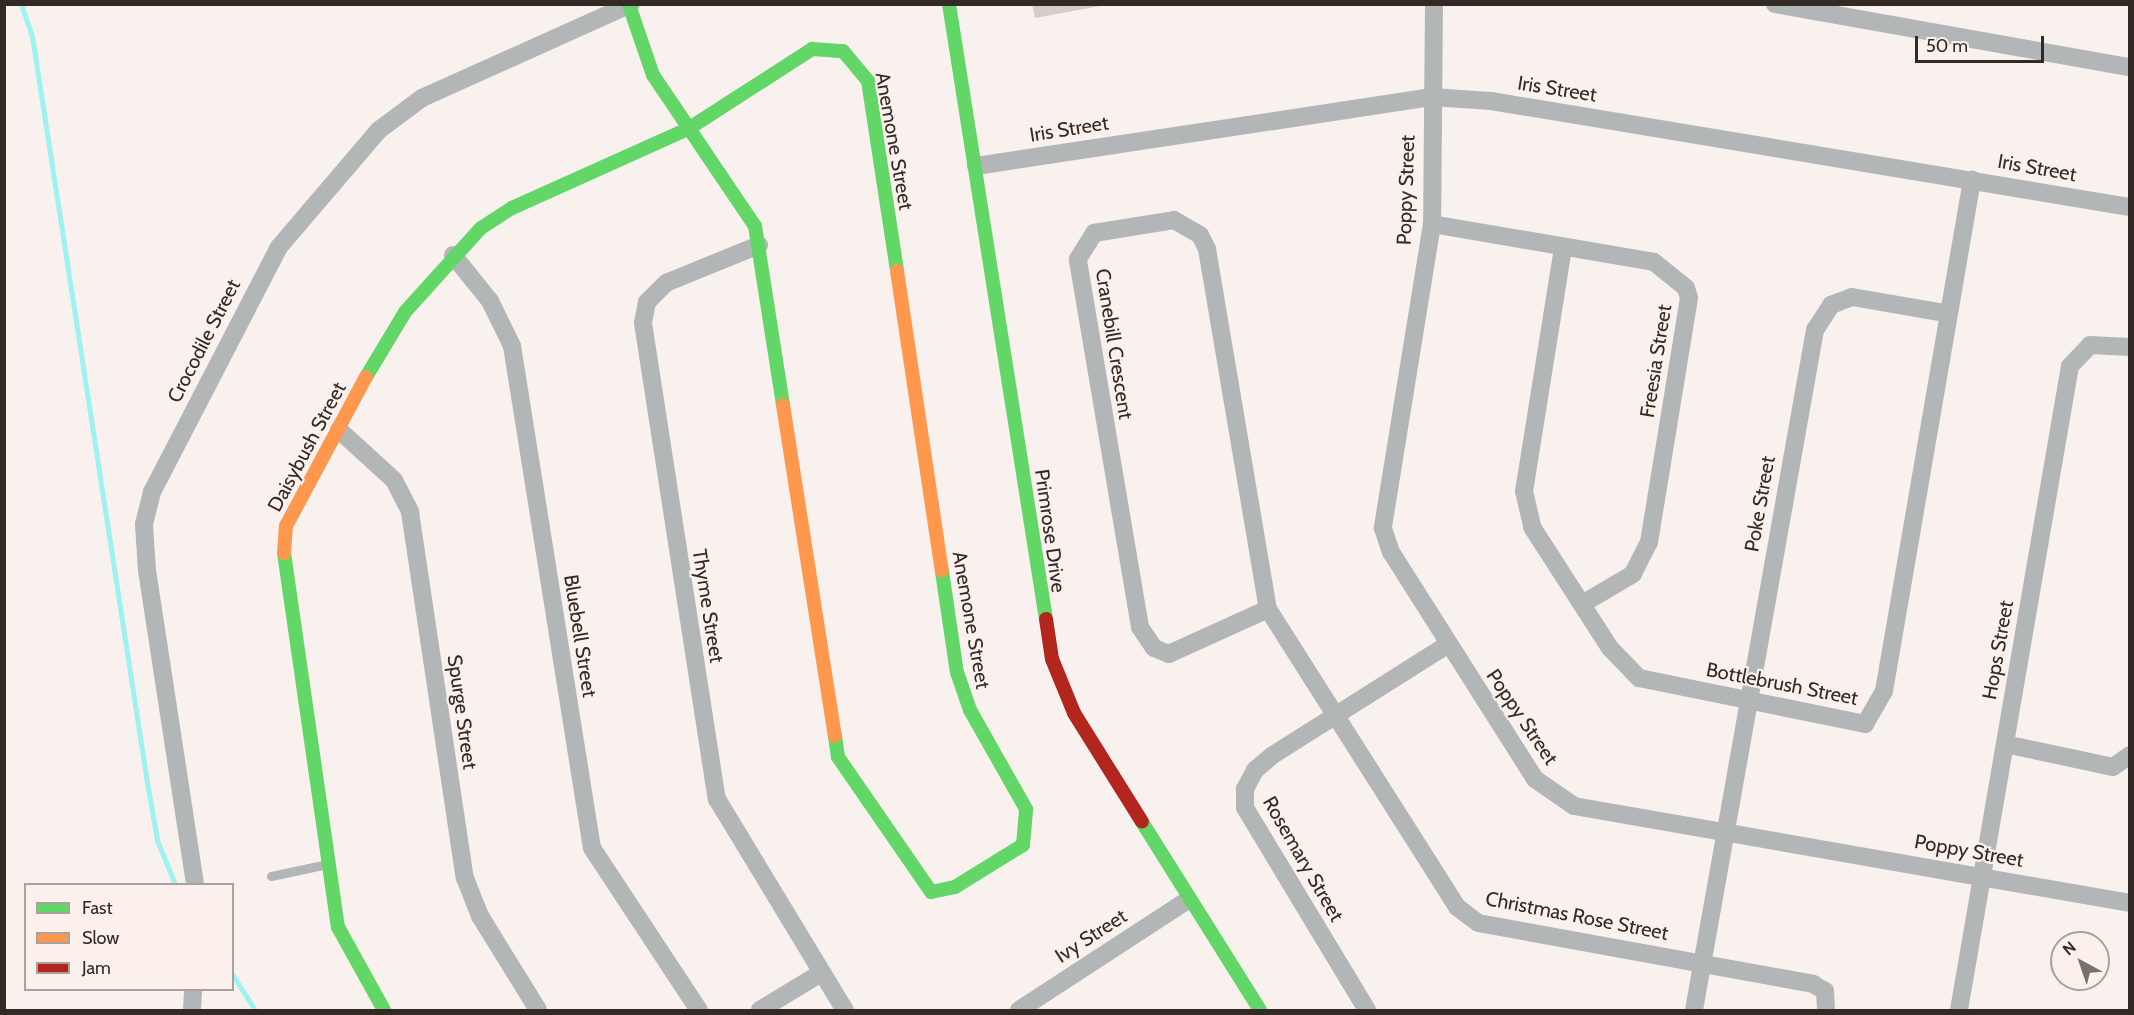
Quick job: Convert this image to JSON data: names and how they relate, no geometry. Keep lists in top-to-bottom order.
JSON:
{
  "streets": {
    "street": [
      "Iris Street",
      "Anemone Street",
      "Poppy Street",
      "Crocodile Street",
      "Cranebill Crescent",
      "Freesia Street",
      "Daisybush Street",
      "Poke Street",
      "Primrose Drive",
      "Thyme Street",
      "Bluebell Street",
      "Hops Street",
      "Bottlebrush Street",
      "Spurge Street",
      "Rosemary Street",
      "Christmas Rose Street",
      "Ivy Street"
    ]
  },
  "crossings": [
    ["Iris Street", "Poppy Street"],
    ["Iris Street", "Primrose Drive"],
    ["Iris Street", "Bottlebrush Street"],
    ["Anemone Street", "Crocodile Street"],
    ["Anemone Street", "Daisybush Street"],
    ["Anemone Street", "Thyme Street"],
    ["Poppy Street", "Freesia Street"],
    ["Poppy Street", "Poke Street"],
    ["Poppy Street", "Hops Street"],
    ["Poppy Street", "Rosemary Street"],
    ["Cranebill Crescent", "Rosemary Street"],
    ["Cranebill Crescent", "Christmas Rose Street"],
    ["Freesia Street", "Bottlebrush Street"],
    ["Daisybush Street", "Bluebell Street"],
    ["Daisybush Street", "Spurge Street"],
    ["Poke Street", "Bottlebrush Street"],
    ["Poke Street", "Christmas Rose Street"],
    ["Primrose Drive", "Ivy Street"],
    ["Rosemary Street", "Christmas Rose Street"]
  ],
  "legend": ["Fast", "Slow", "Jam"],
  "scale_bar": "50 m",
  "north": "top left"
}
